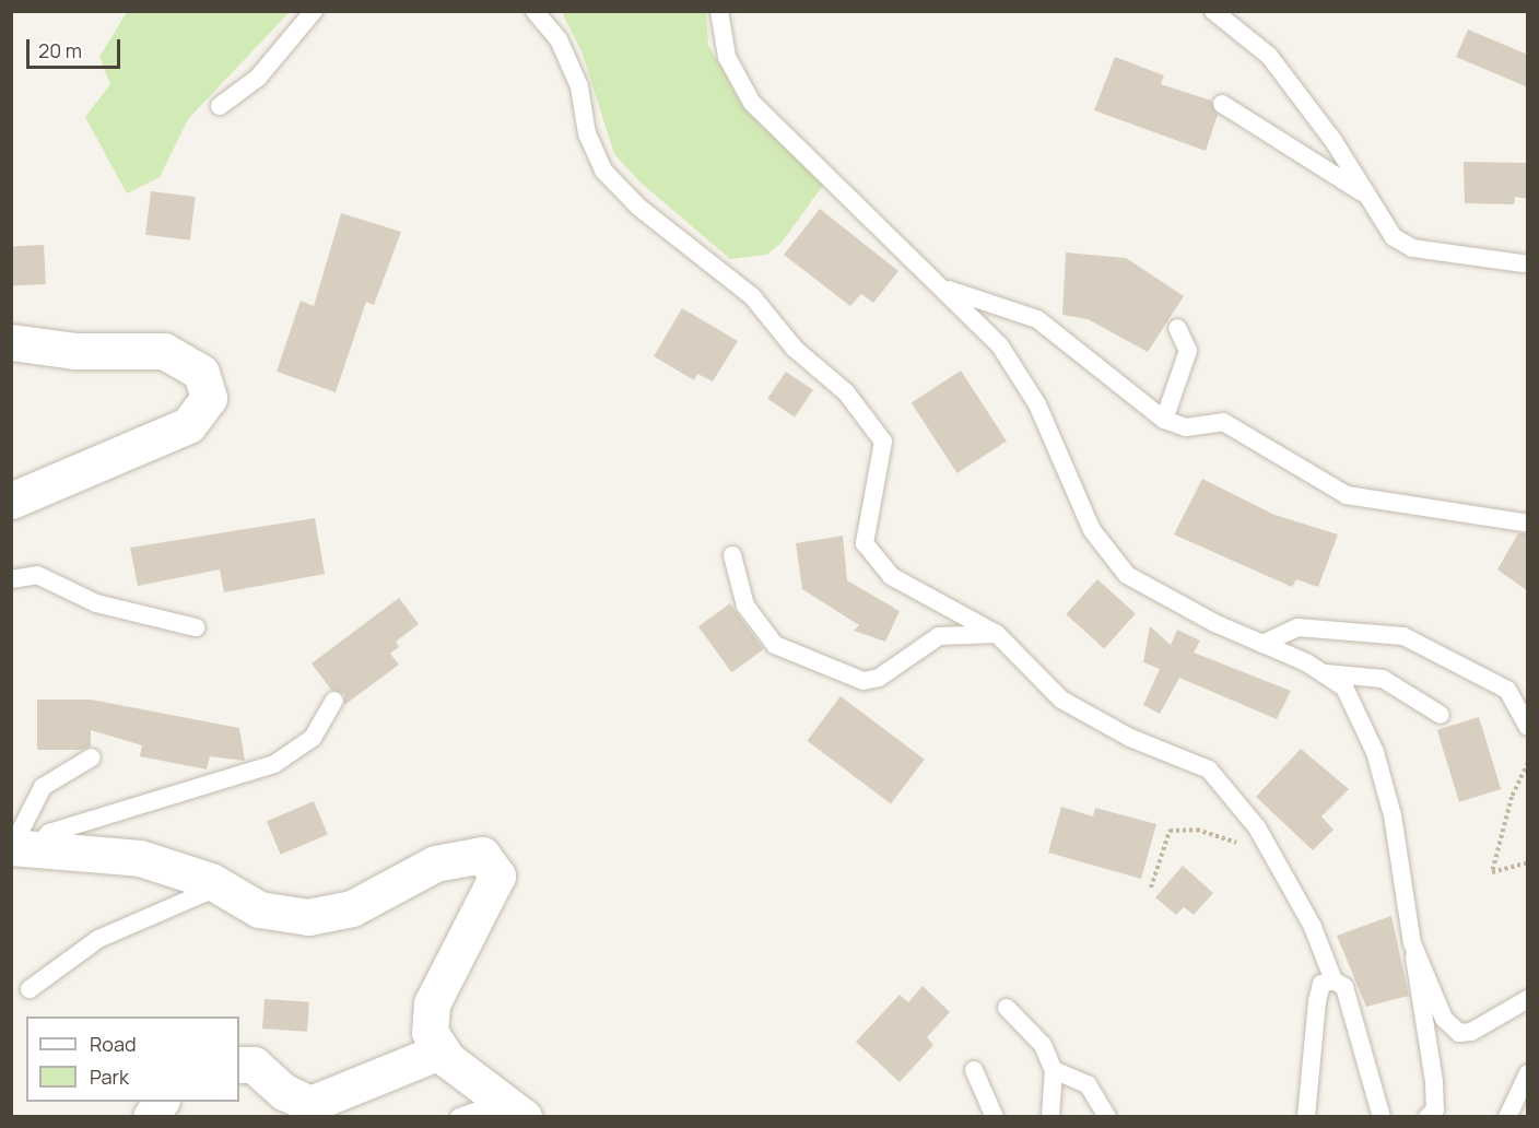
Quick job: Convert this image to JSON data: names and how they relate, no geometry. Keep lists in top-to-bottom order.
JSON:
{
  "legend": ["Road", "Park"],
  "scale_bar": "20 m"
}
